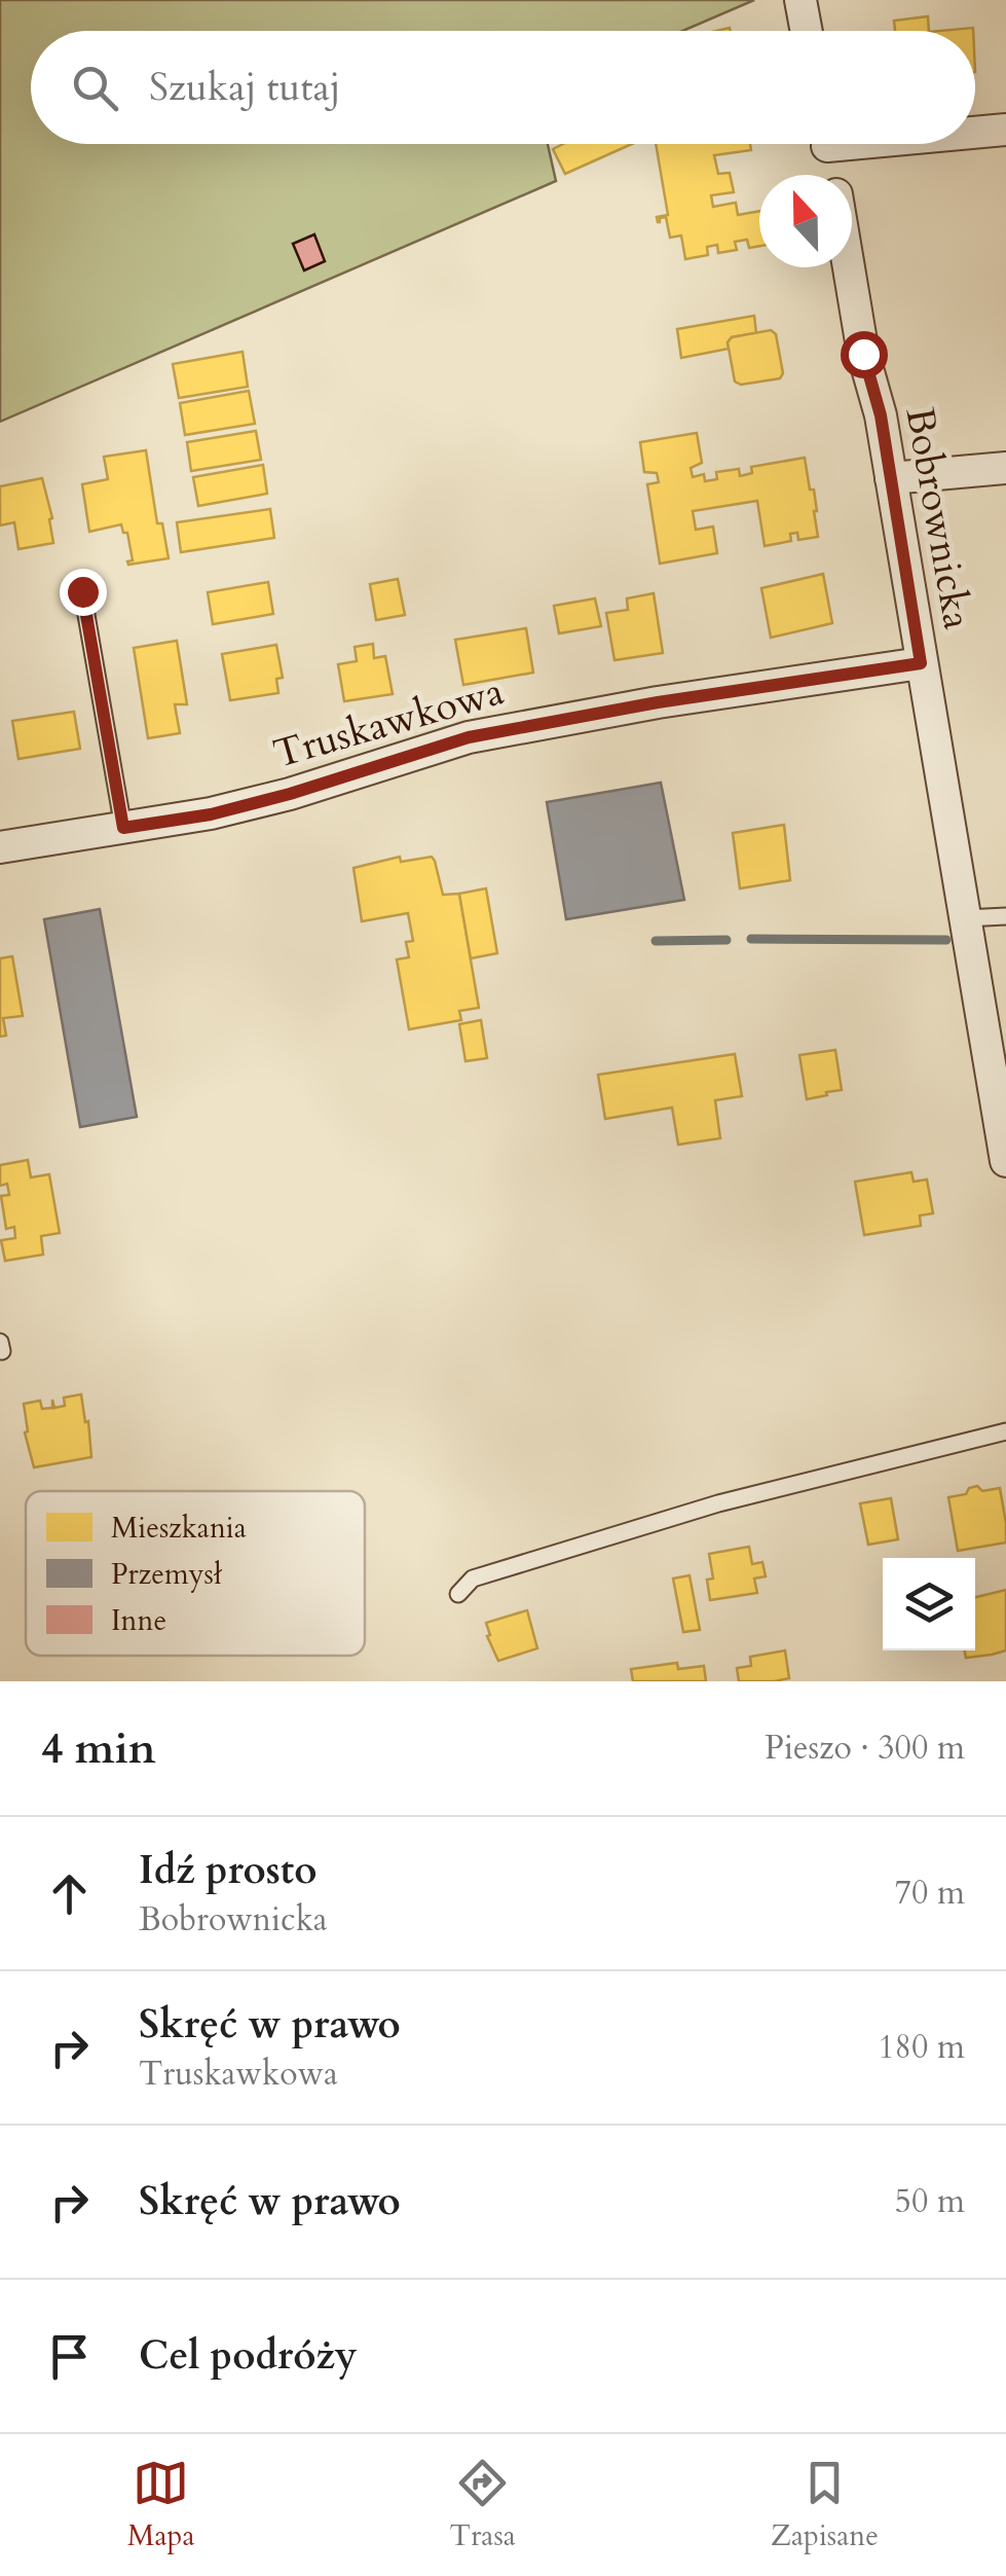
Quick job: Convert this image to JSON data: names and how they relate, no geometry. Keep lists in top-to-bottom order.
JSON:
{
  "streets": {
    "street": ["Bobrownicka", "Truskawkowa"]
  },
  "crossings": [
    ["Bobrownicka", "Truskawkowa"]
  ],
  "legend": ["Mieszkania", "Przemysł", "Inne"],
  "north": "top",
  "page": {
    "search": "Szukaj tutaj",
    "heading": ["4 min", "Pieszo · 300 m"],
    "list": [
      ["Idź prosto", "Bobrownicka", "70 m"],
      ["Skręć w prawo", "Truskawkowa", "180 m"],
      ["Skręć w prawo", "50 m"],
      "Cel podróży"
    ],
    "nav": ["Mapa", "Trasa", "Zapisane"]
  }
}
